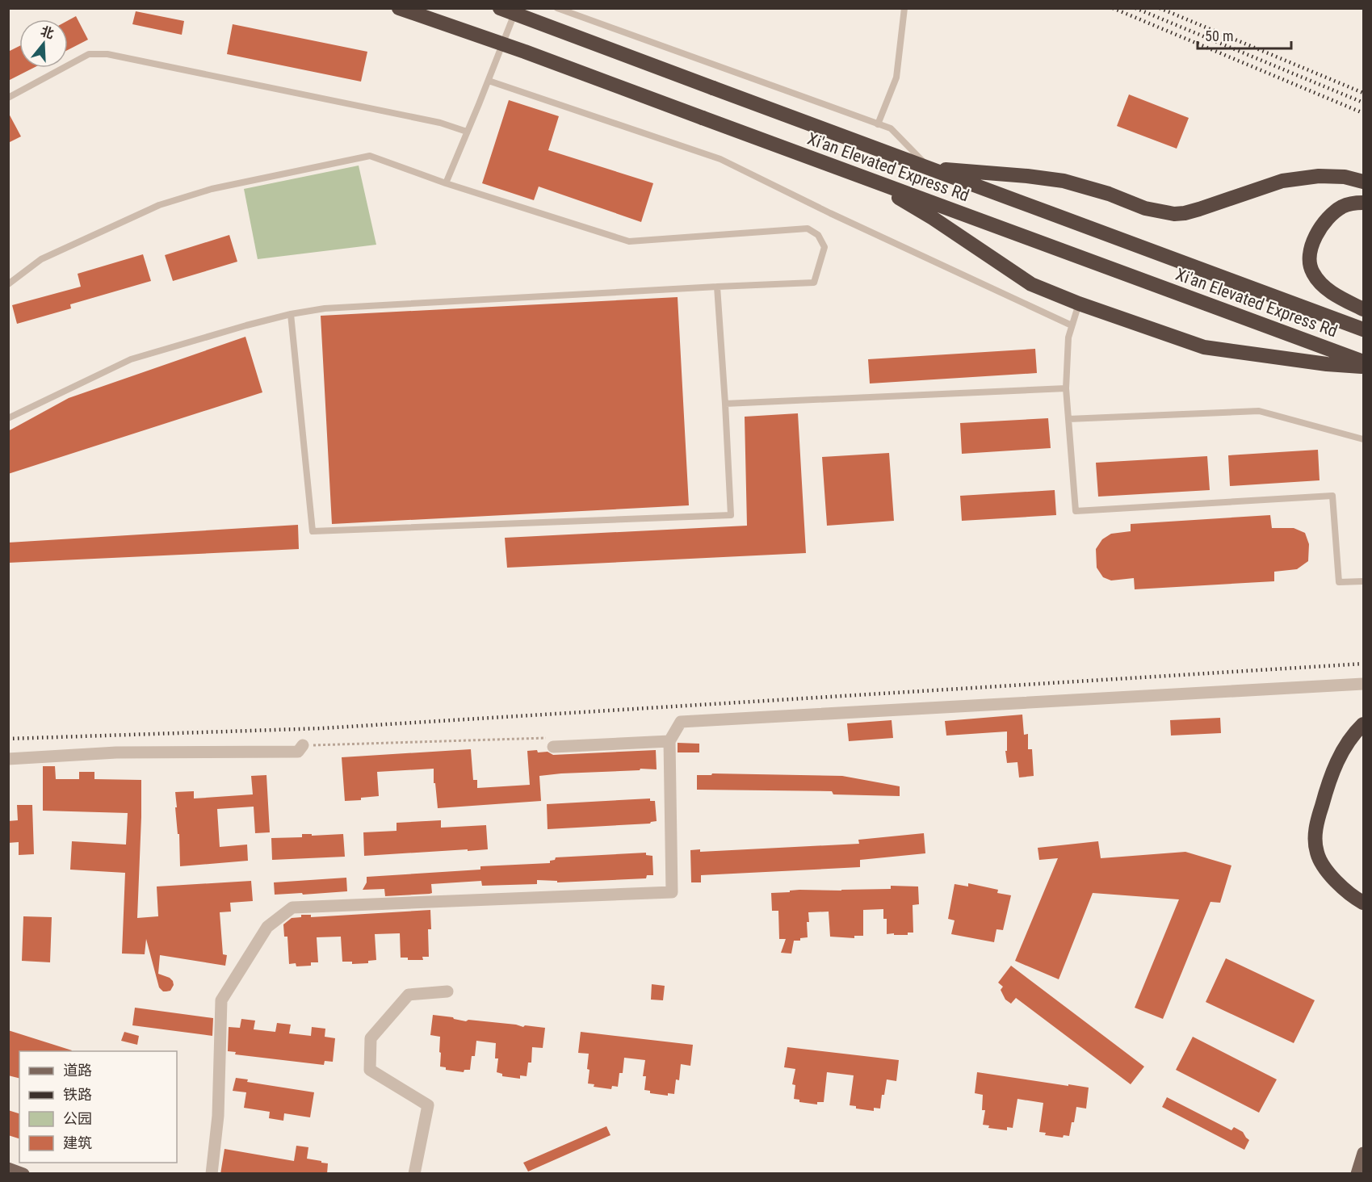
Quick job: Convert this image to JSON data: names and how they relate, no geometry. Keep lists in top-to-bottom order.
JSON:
{
  "streets": {
    "highway": ["Xi'an Elevated Express Rd"]
  },
  "legend": [
    "道路",
    "铁路",
    "公园",
    "建筑"
  ],
  "scale_bar": "50 m",
  "north": "top"
}
